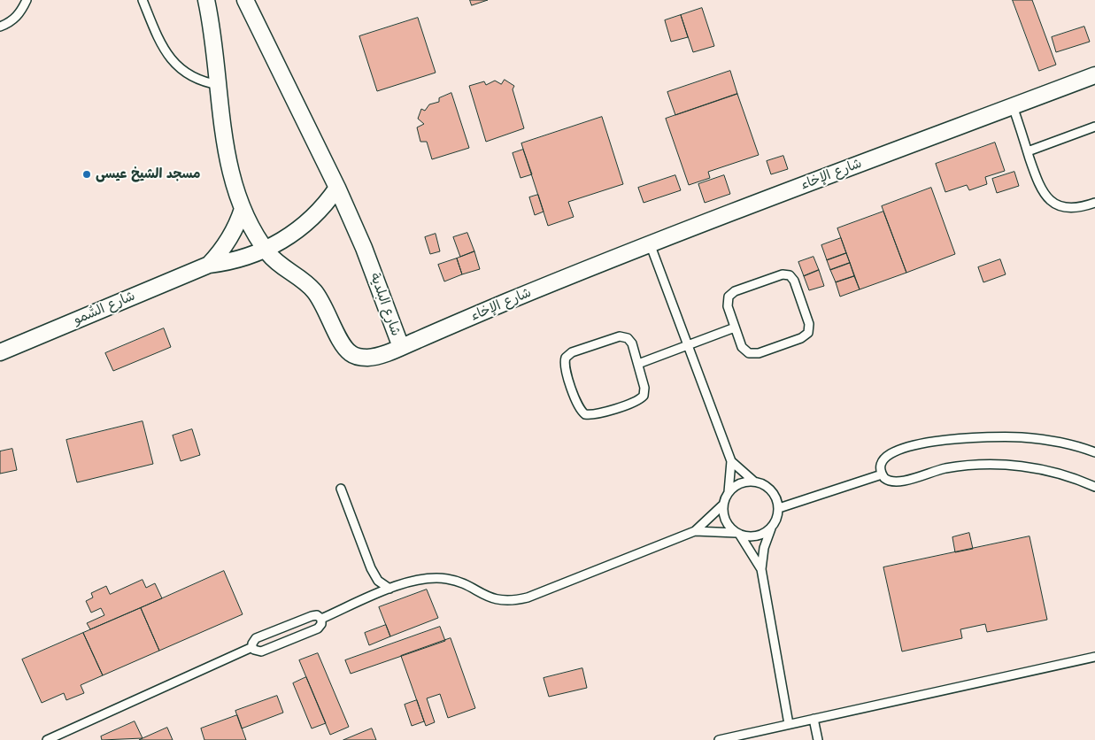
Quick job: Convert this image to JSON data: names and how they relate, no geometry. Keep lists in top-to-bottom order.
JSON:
{
  "streets": {
    "street": ["شارع الإخاء", "شارع البلدية", "شارع السُّمو"]
  },
  "crossings": [
    ["شارع الإخاء", "شارع البلدية"],
    ["شارع البلدية", "شارع السُّمو"]
  ],
  "places": ["مسجد الشيخ عيسى"]
}
